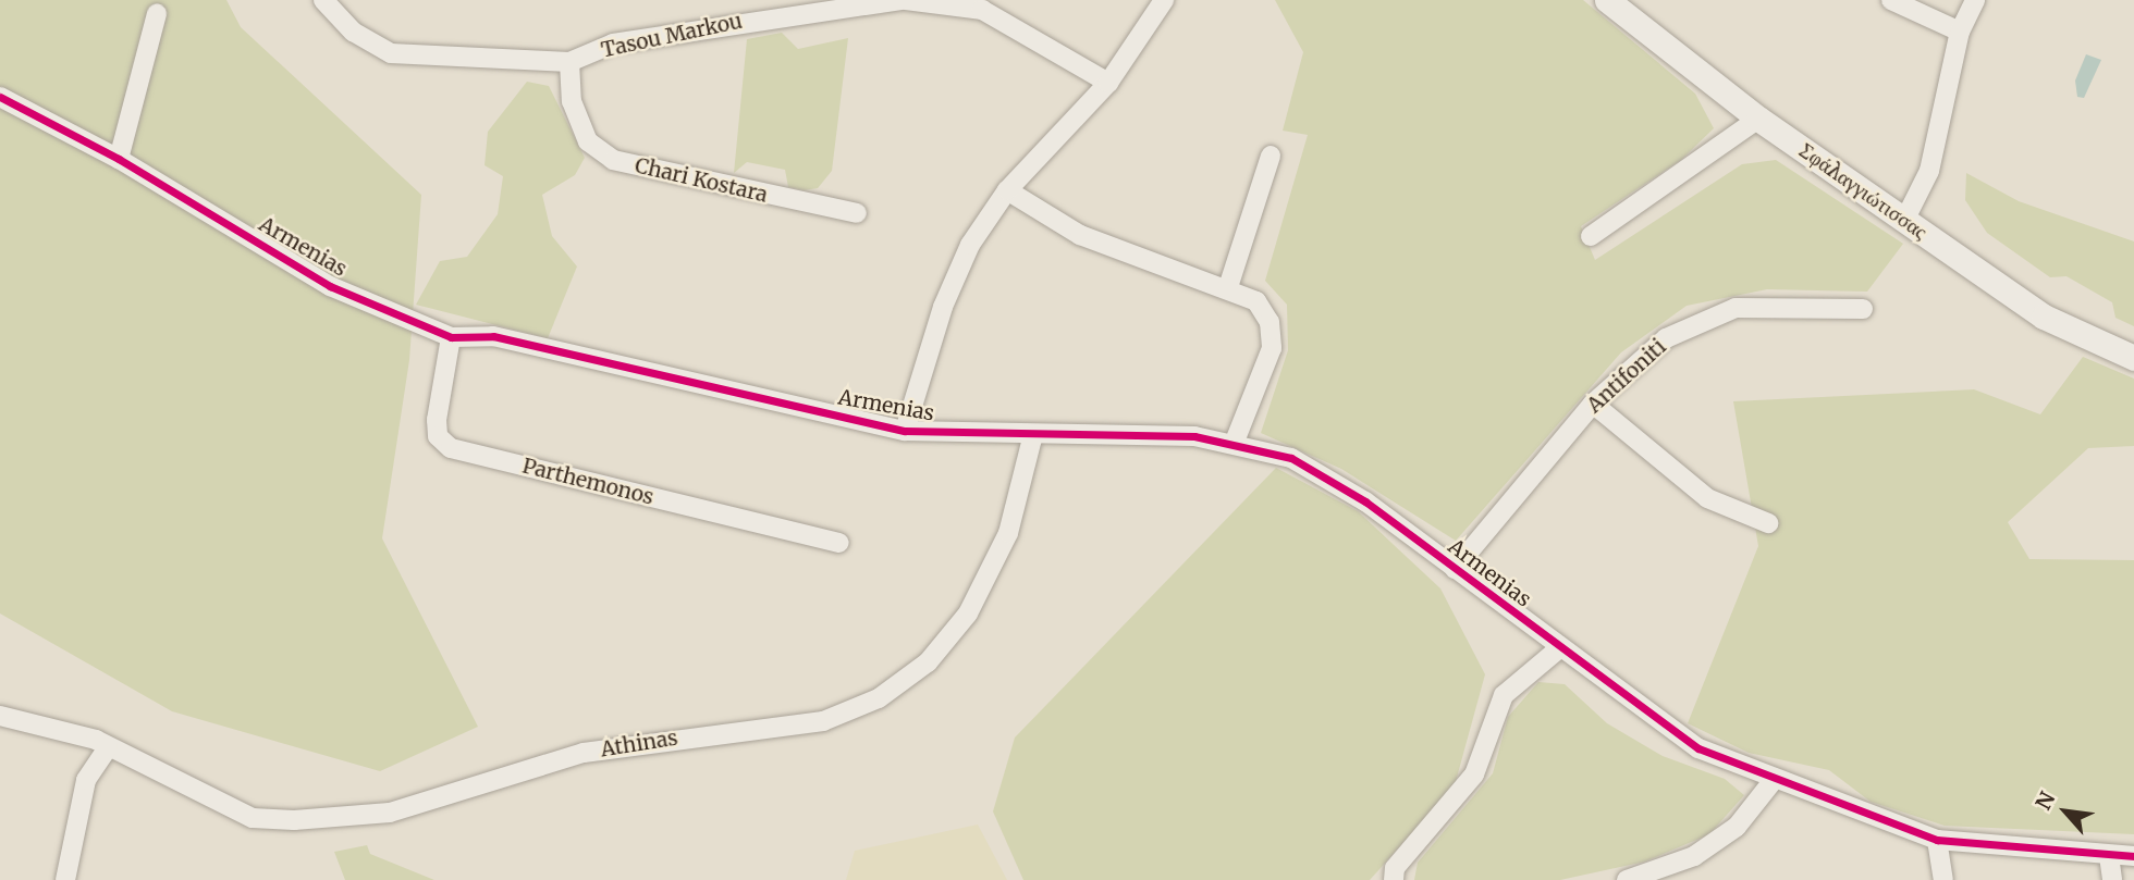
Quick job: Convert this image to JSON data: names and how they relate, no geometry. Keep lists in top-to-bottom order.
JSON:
{
  "streets": {
    "street": [
      "Tasou Markou",
      "Chari Kostara",
      "Σφάλαγγιώτισσας",
      "Armenias",
      "Antifoniti",
      "Parthemonos",
      "Athinas"
    ]
  },
  "crossings": [
    ["Tasou Markou", "Chari Kostara"],
    ["Armenias", "Antifoniti"],
    ["Armenias", "Parthemonos"],
    ["Armenias", "Athinas"]
  ],
  "north": "top left"
}
